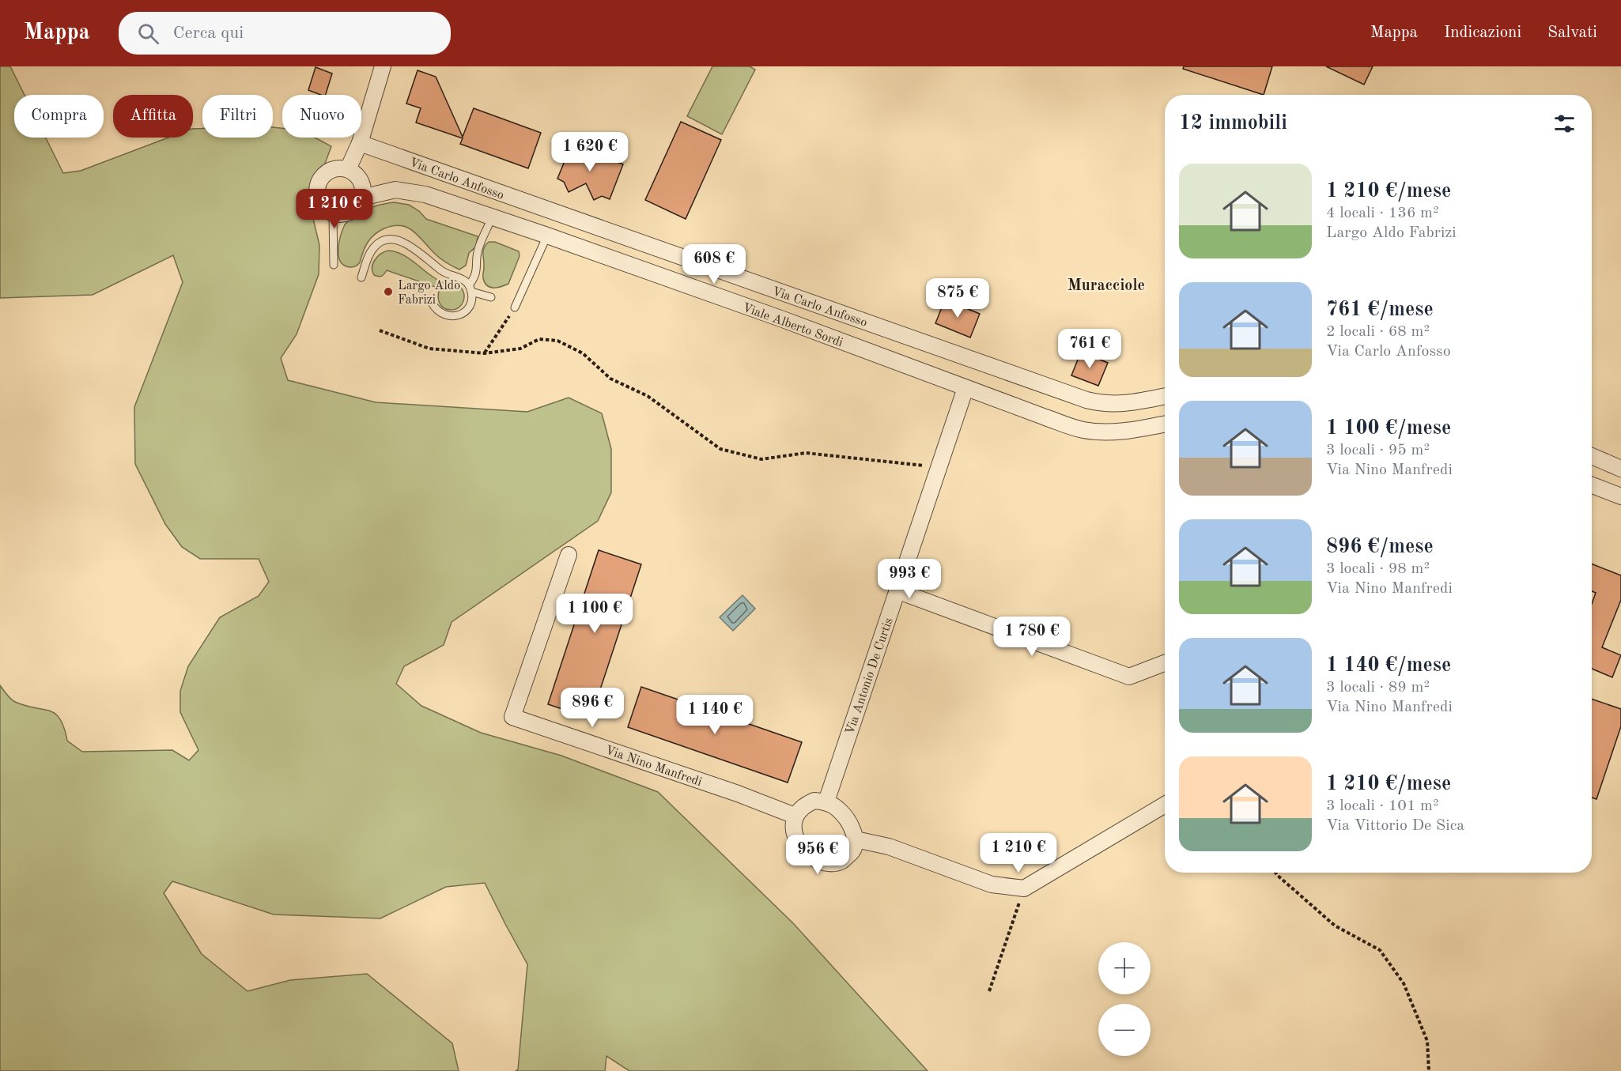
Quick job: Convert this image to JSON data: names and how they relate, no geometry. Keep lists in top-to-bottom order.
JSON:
{
  "streets": {
    "street": [
      "Via Carlo Anfosso",
      "Viale Alberto Sordi",
      "Via Antonio De Curtis",
      "Via Nino Manfredi"
    ]
  },
  "crossings": [
    ["Viale Alberto Sordi", "Via Antonio De Curtis"],
    ["Via Antonio De Curtis", "Via Nino Manfredi"]
  ],
  "districts": ["Muracciole"],
  "places": ["Largo Aldo Fabrizi"],
  "page": {
    "header": "Mappa",
    "search": "Cerca qui",
    "nav": ["Mappa", "Indicazioni", "Salvati"],
    "chip": [
      "Compra",
      "Affitta",
      "Filtri",
      "Nuovo"
    ],
    "heading": "12 immobili",
    "price": [
      "1 620 €",
      "1 210 €",
      "608 €",
      "875 €",
      "761 €",
      "993 €",
      "1 100 €",
      "1 780 €",
      "896 €",
      "1 140 €",
      "1 210 €",
      "956 €"
    ],
    "list": [
      {
        "name": "1 210 €/mese",
        "note": "4 locali · 136 m² · Largo Aldo Fabrizi"
      },
      {
        "name": "761 €/mese",
        "note": "2 locali · 68 m² · Via Carlo Anfosso"
      },
      {
        "name": "1 100 €/mese",
        "note": "3 locali · 95 m² · Via Nino Manfredi"
      },
      {
        "name": "896 €/mese",
        "note": "3 locali · 98 m² · Via Nino Manfredi"
      },
      {
        "name": "1 140 €/mese",
        "note": "3 locali · 89 m² · Via Nino Manfredi"
      },
      {
        "name": "1 210 €/mese",
        "note": "3 locali · 101 m² · Via Vittorio De Sica"
      }
    ],
    "map_buttons": ["+", "−"]
  }
}
